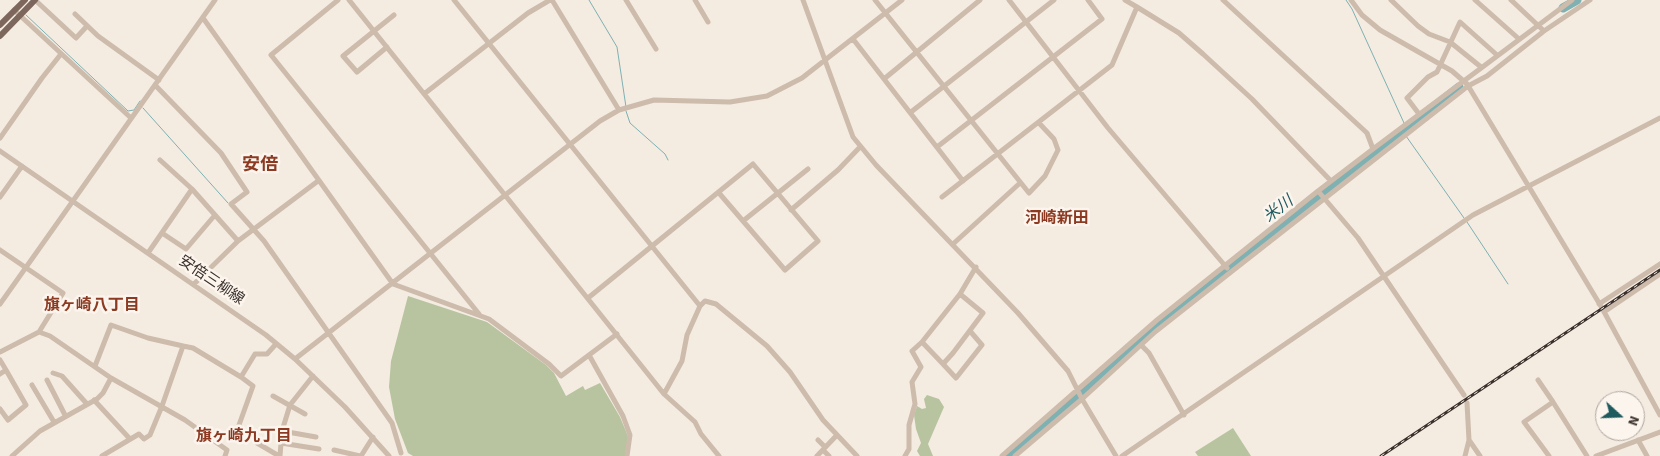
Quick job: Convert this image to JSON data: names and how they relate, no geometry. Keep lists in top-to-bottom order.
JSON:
{
  "streets": {
    "street": ["安倍三柳線"]
  },
  "districts": [
    "安倍",
    "河崎新田",
    "旗ヶ崎八丁目",
    "旗ヶ崎九丁目"
  ],
  "water": ["米川"],
  "north": "right"
}
